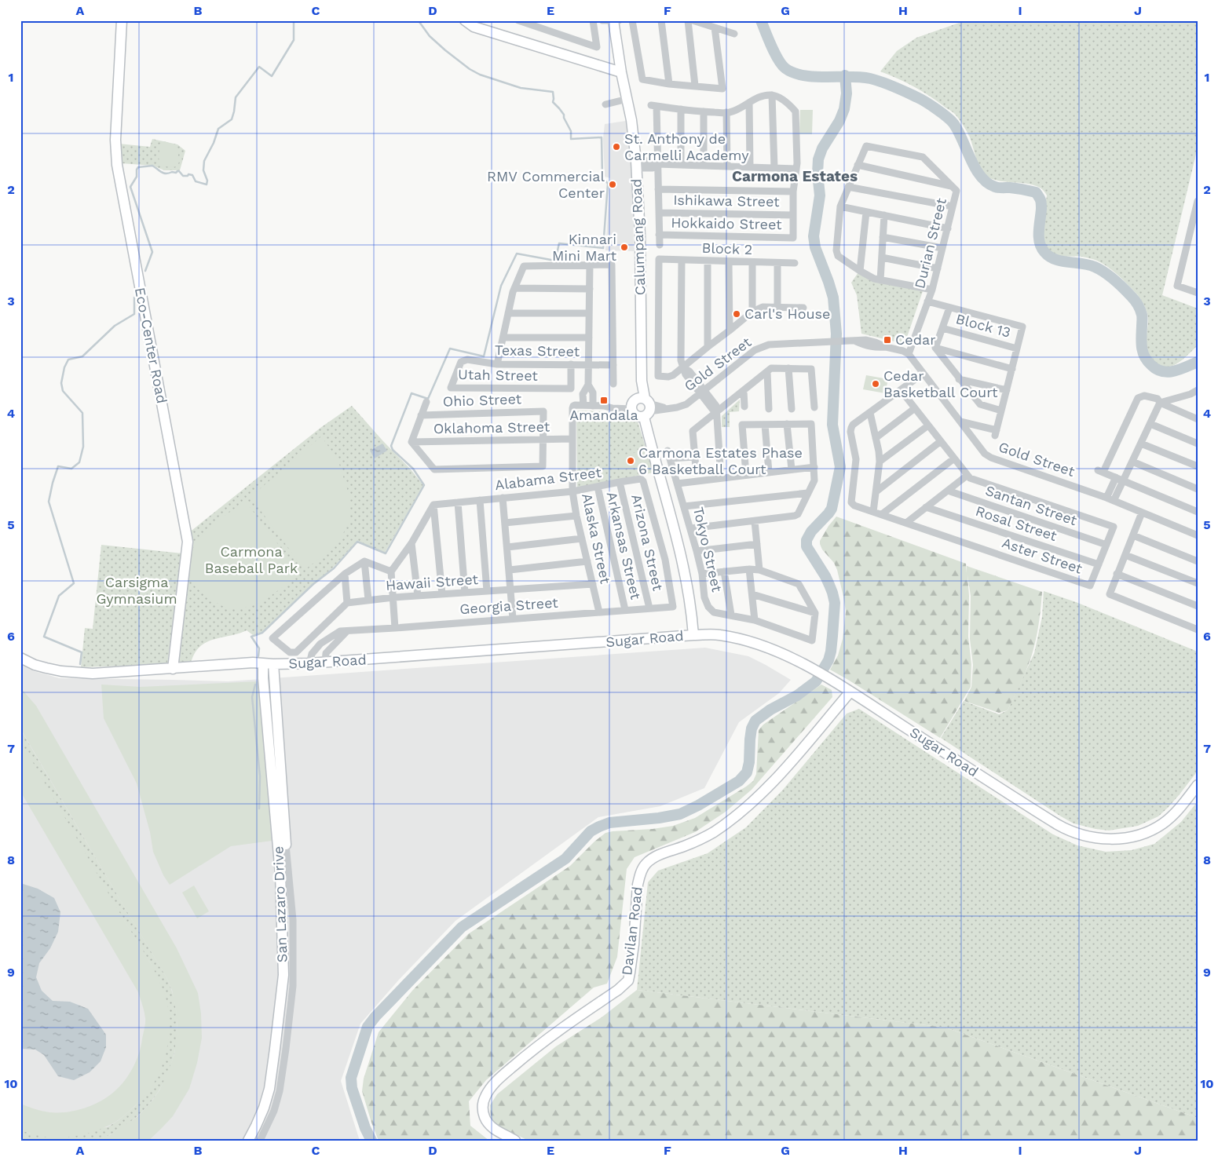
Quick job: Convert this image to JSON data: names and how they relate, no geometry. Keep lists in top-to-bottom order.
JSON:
{
  "streets": {
    "main road": [
      "Calumpang Road",
      "Eco-Center Road",
      "Sugar Road",
      "San Lazaro Drive",
      "Davilan Road"
    ],
    "street": [
      "Ishikawa Street",
      "Hokkaido Street",
      "Durian Street",
      "Block 2",
      "Block 13",
      "Texas Street",
      "Gold Street",
      "Utah Street",
      "Ohio Street",
      "Oklahoma Street",
      "Alabama Street",
      "Santan Street",
      "Rosal Street",
      "Alaska Street",
      "Arizona Street",
      "Arkansas Street",
      "Tokyo Street",
      "Aster Street",
      "Hawaii Street",
      "Georgia Street"
    ]
  },
  "crossings": [
    ["Ishikawa Street", "Hokkaido Street"],
    ["Calumpang Road", "Gold Street"],
    ["Calumpang Road", "Sugar Road"],
    ["Durian Street", "Gold Street"],
    ["Eco-Center Road", "Sugar Road"],
    ["Texas Street", "Utah Street"],
    ["Gold Street", "Aster Street"],
    ["Ohio Street", "Oklahoma Street"],
    ["Oklahoma Street", "Alaska Street"],
    ["Alabama Street", "Alaska Street"],
    ["Alabama Street", "Arizona Street"],
    ["Alabama Street", "Arkansas Street"],
    ["Alabama Street", "Georgia Street"],
    ["Santan Street", "Aster Street"],
    ["Rosal Street", "Aster Street"],
    ["Alaska Street", "Hawaii Street"],
    ["Alaska Street", "Georgia Street"],
    ["Arizona Street", "Georgia Street"],
    ["Arkansas Street", "Georgia Street"],
    ["Georgia Street", "Sugar Road"],
    ["Sugar Road", "San Lazaro Drive"],
    ["Sugar Road", "Davilan Road"]
  ],
  "districts": ["Carmona Estates"],
  "parks": ["Carmona Baseball Park", "Carsigma Gymnasium"],
  "places": {
    "other": [
      "St. Anthony de Carmelli Academy",
      "RMV Commercial Center",
      "Kinnari Mini Mart",
      "Carl's House",
      "Cedar Basketball Court",
      "Carmona Estates Phase 6 Basketball Court"
    ],
    "transit": ["Cedar", "Amandala"]
  },
  "grid": {
    "columns": [
      "A",
      "B",
      "C",
      "D",
      "E",
      "F",
      "G",
      "H",
      "I",
      "J"
    ],
    "rows": [
      "1",
      "2",
      "3",
      "4",
      "5",
      "6",
      "7",
      "8",
      "9",
      "10"
    ]
  }
}
